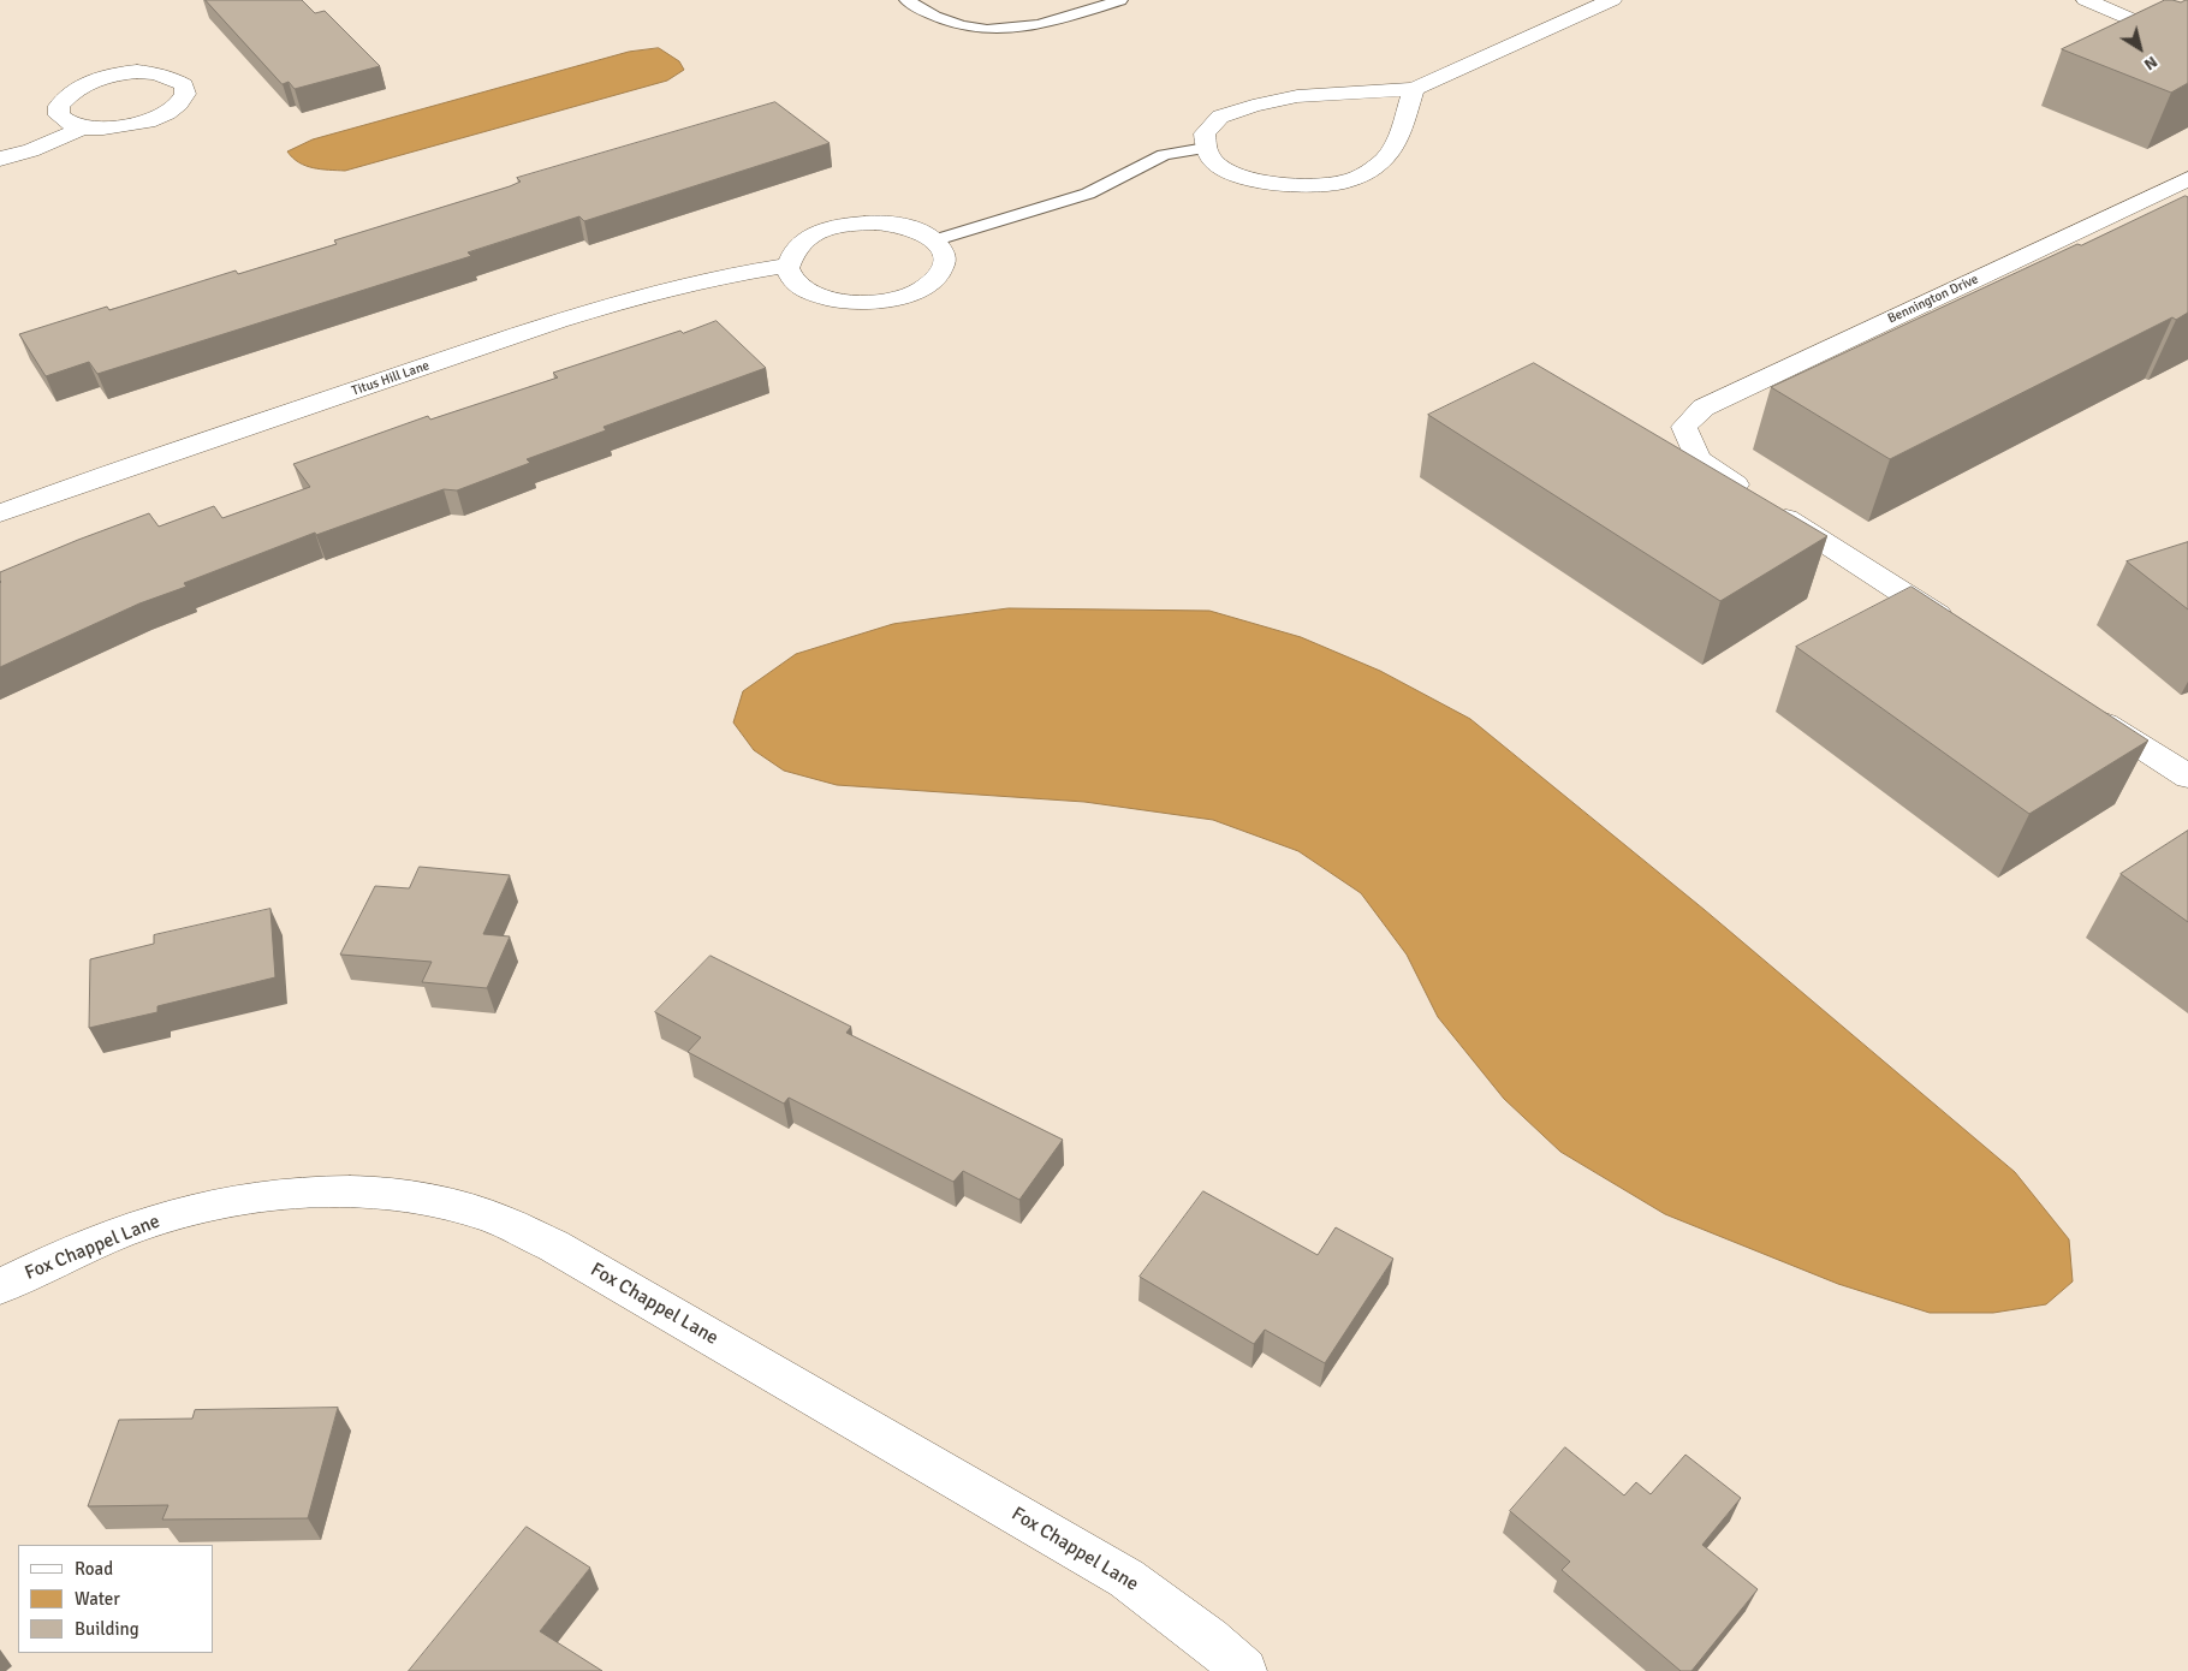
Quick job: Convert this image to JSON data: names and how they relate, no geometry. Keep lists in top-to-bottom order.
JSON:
{
  "streets": {
    "street": ["Bennington Drive", "Titus Hill Lane", "Fox Chappel Lane"]
  },
  "legend": ["Road", "Water", "Building"],
  "north": "bottom right"
}
